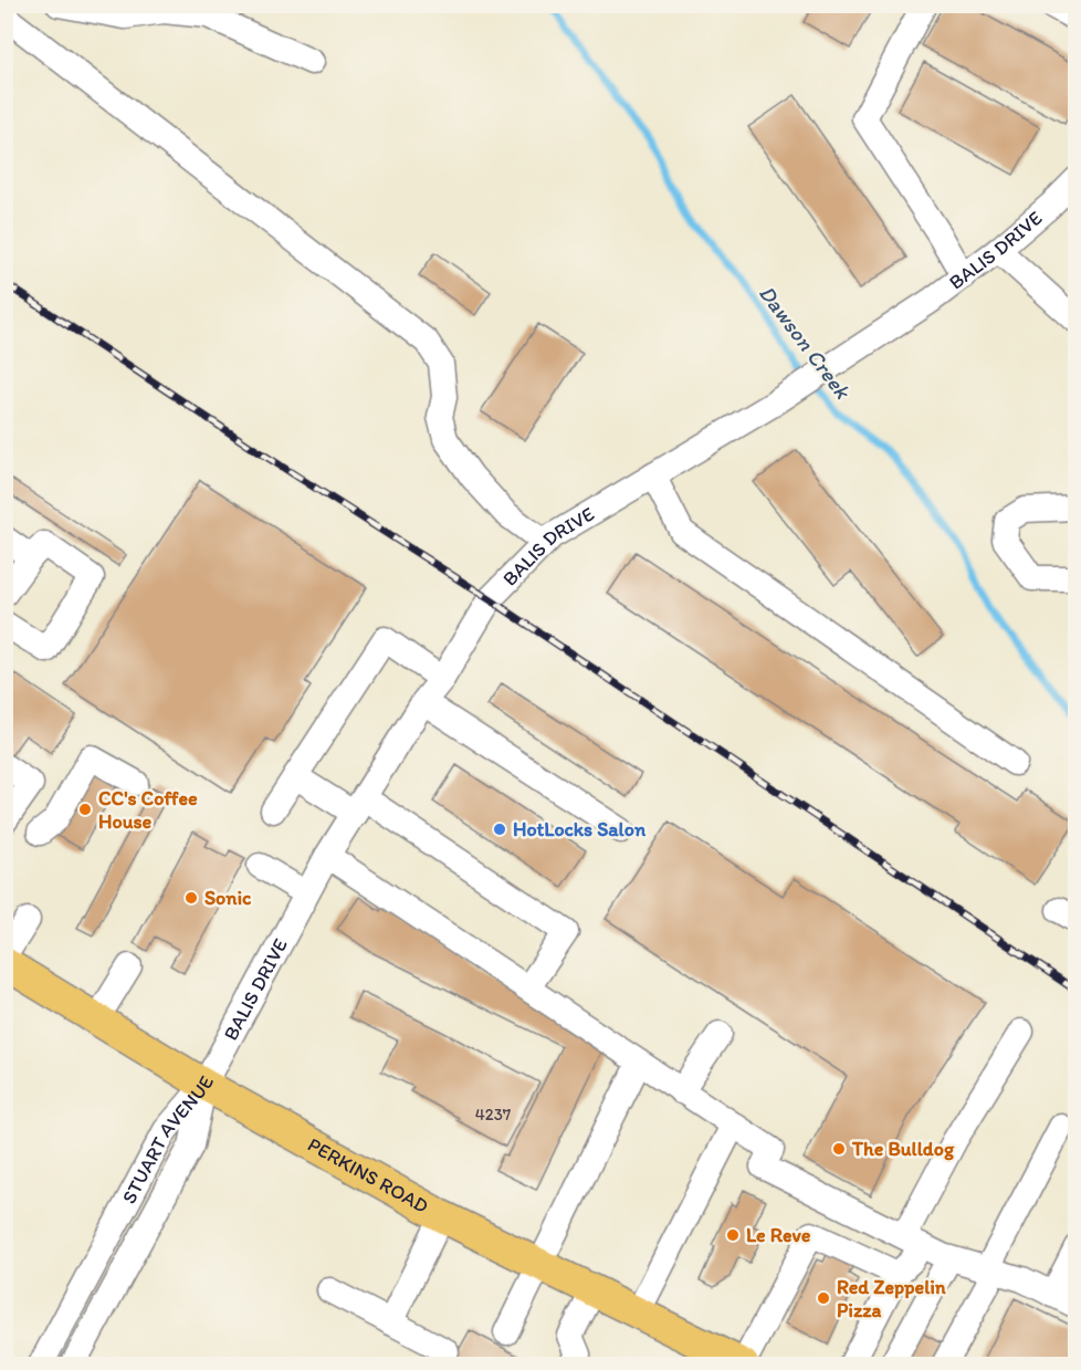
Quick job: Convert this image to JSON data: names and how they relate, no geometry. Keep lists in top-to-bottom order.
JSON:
{
  "streets": {
    "main road": ["PERKINS ROAD"],
    "street": ["BALIS DRIVE", "STUART AVENUE"]
  },
  "crossings": [
    ["BALIS DRIVE", "STUART AVENUE"],
    ["BALIS DRIVE", "PERKINS ROAD"],
    ["STUART AVENUE", "PERKINS ROAD"]
  ],
  "water": ["Dawson Creek"],
  "places": [
    "CC's Coffee House",
    "HotLocks Salon",
    "Sonic",
    "The Bulldog",
    "Le Reve",
    "Red Zeppelin Pizza"
  ],
  "house_numbers": ["4237"]
}
